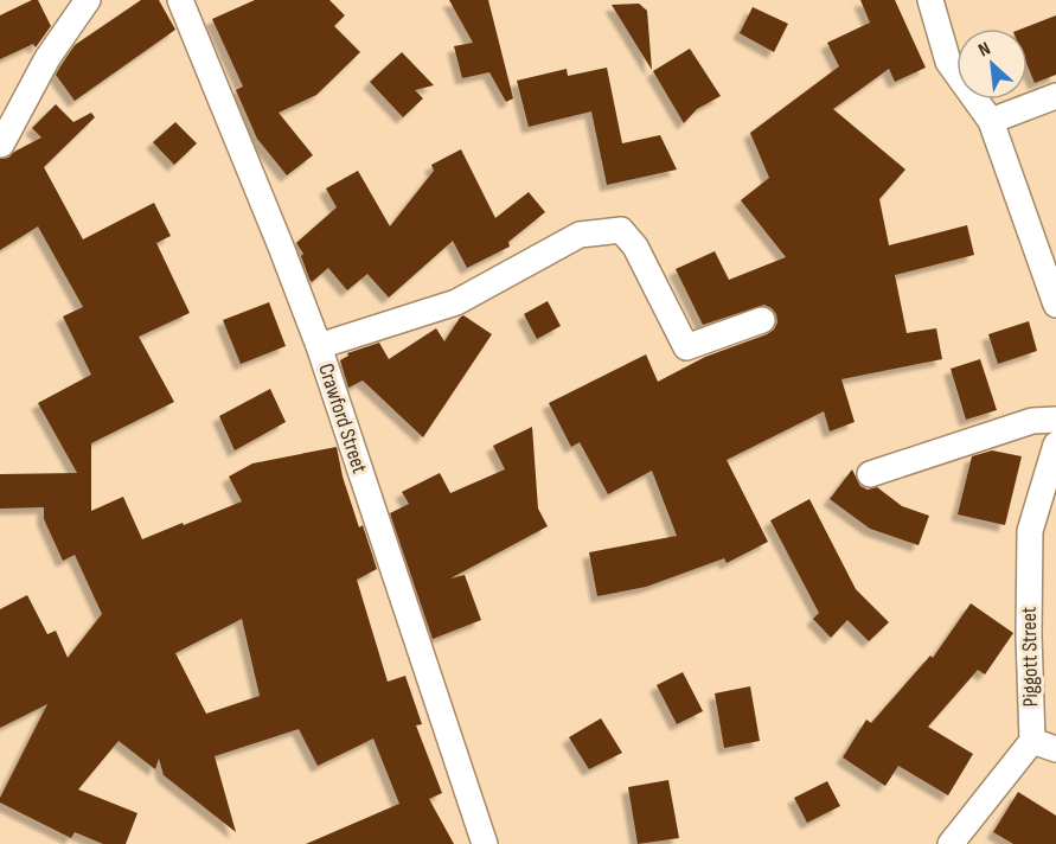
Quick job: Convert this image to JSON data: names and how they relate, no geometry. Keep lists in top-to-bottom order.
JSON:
{
  "streets": {
    "street": ["Crawford Street", "Piggott Street"]
  },
  "north": "top left"
}
